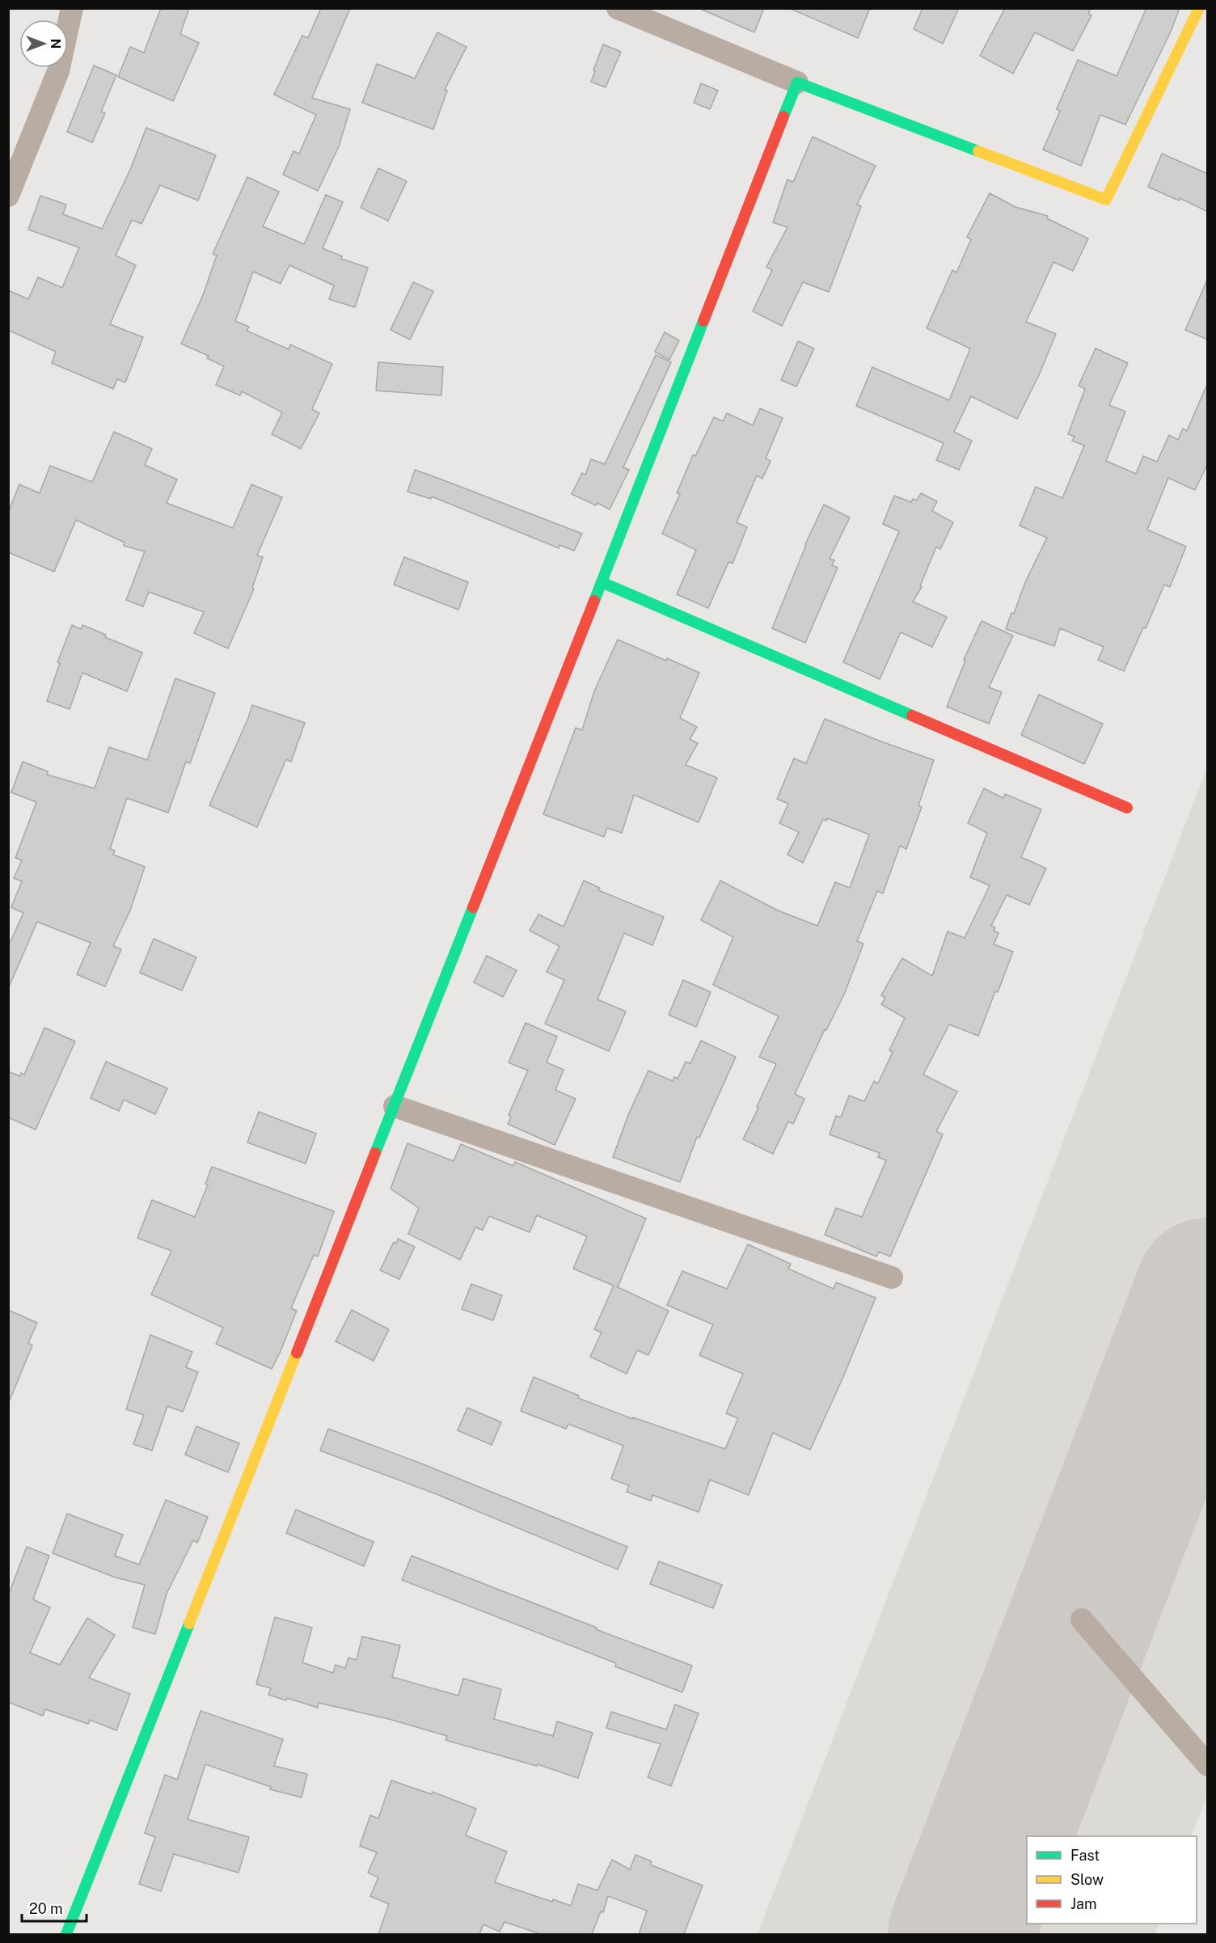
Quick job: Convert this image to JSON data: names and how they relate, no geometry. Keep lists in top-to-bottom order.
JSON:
{
  "legend": ["Fast", "Slow", "Jam"],
  "scale_bar": "20 m",
  "north": "right"
}
